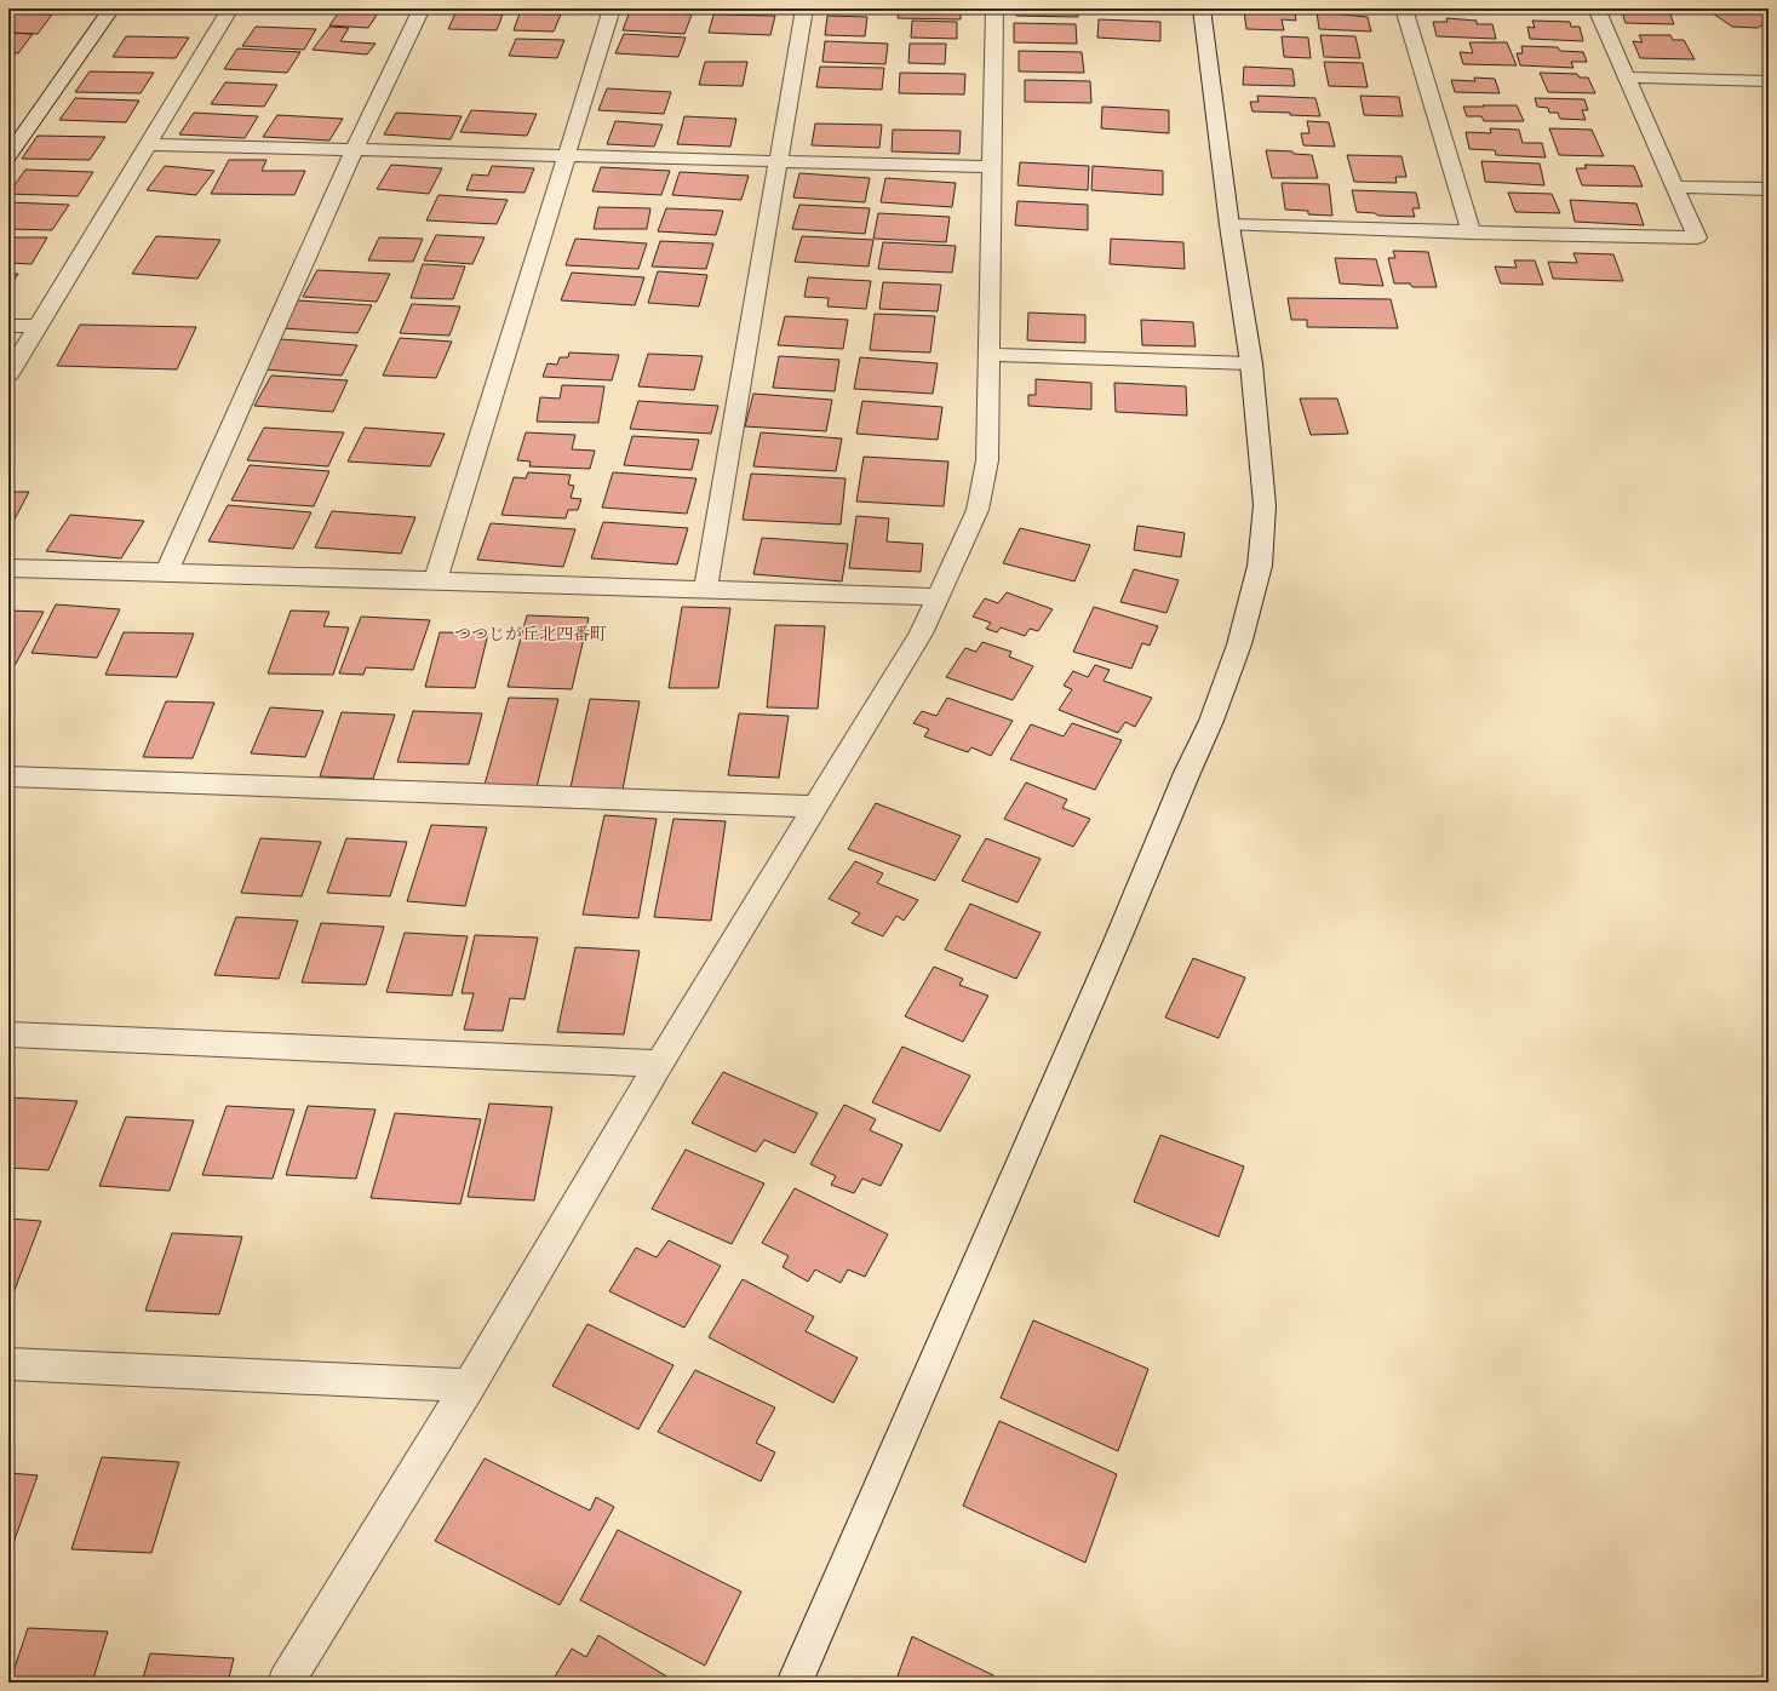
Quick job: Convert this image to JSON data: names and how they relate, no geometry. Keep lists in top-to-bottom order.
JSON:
{
  "districts": ["つつじが丘北四番町"]
}
